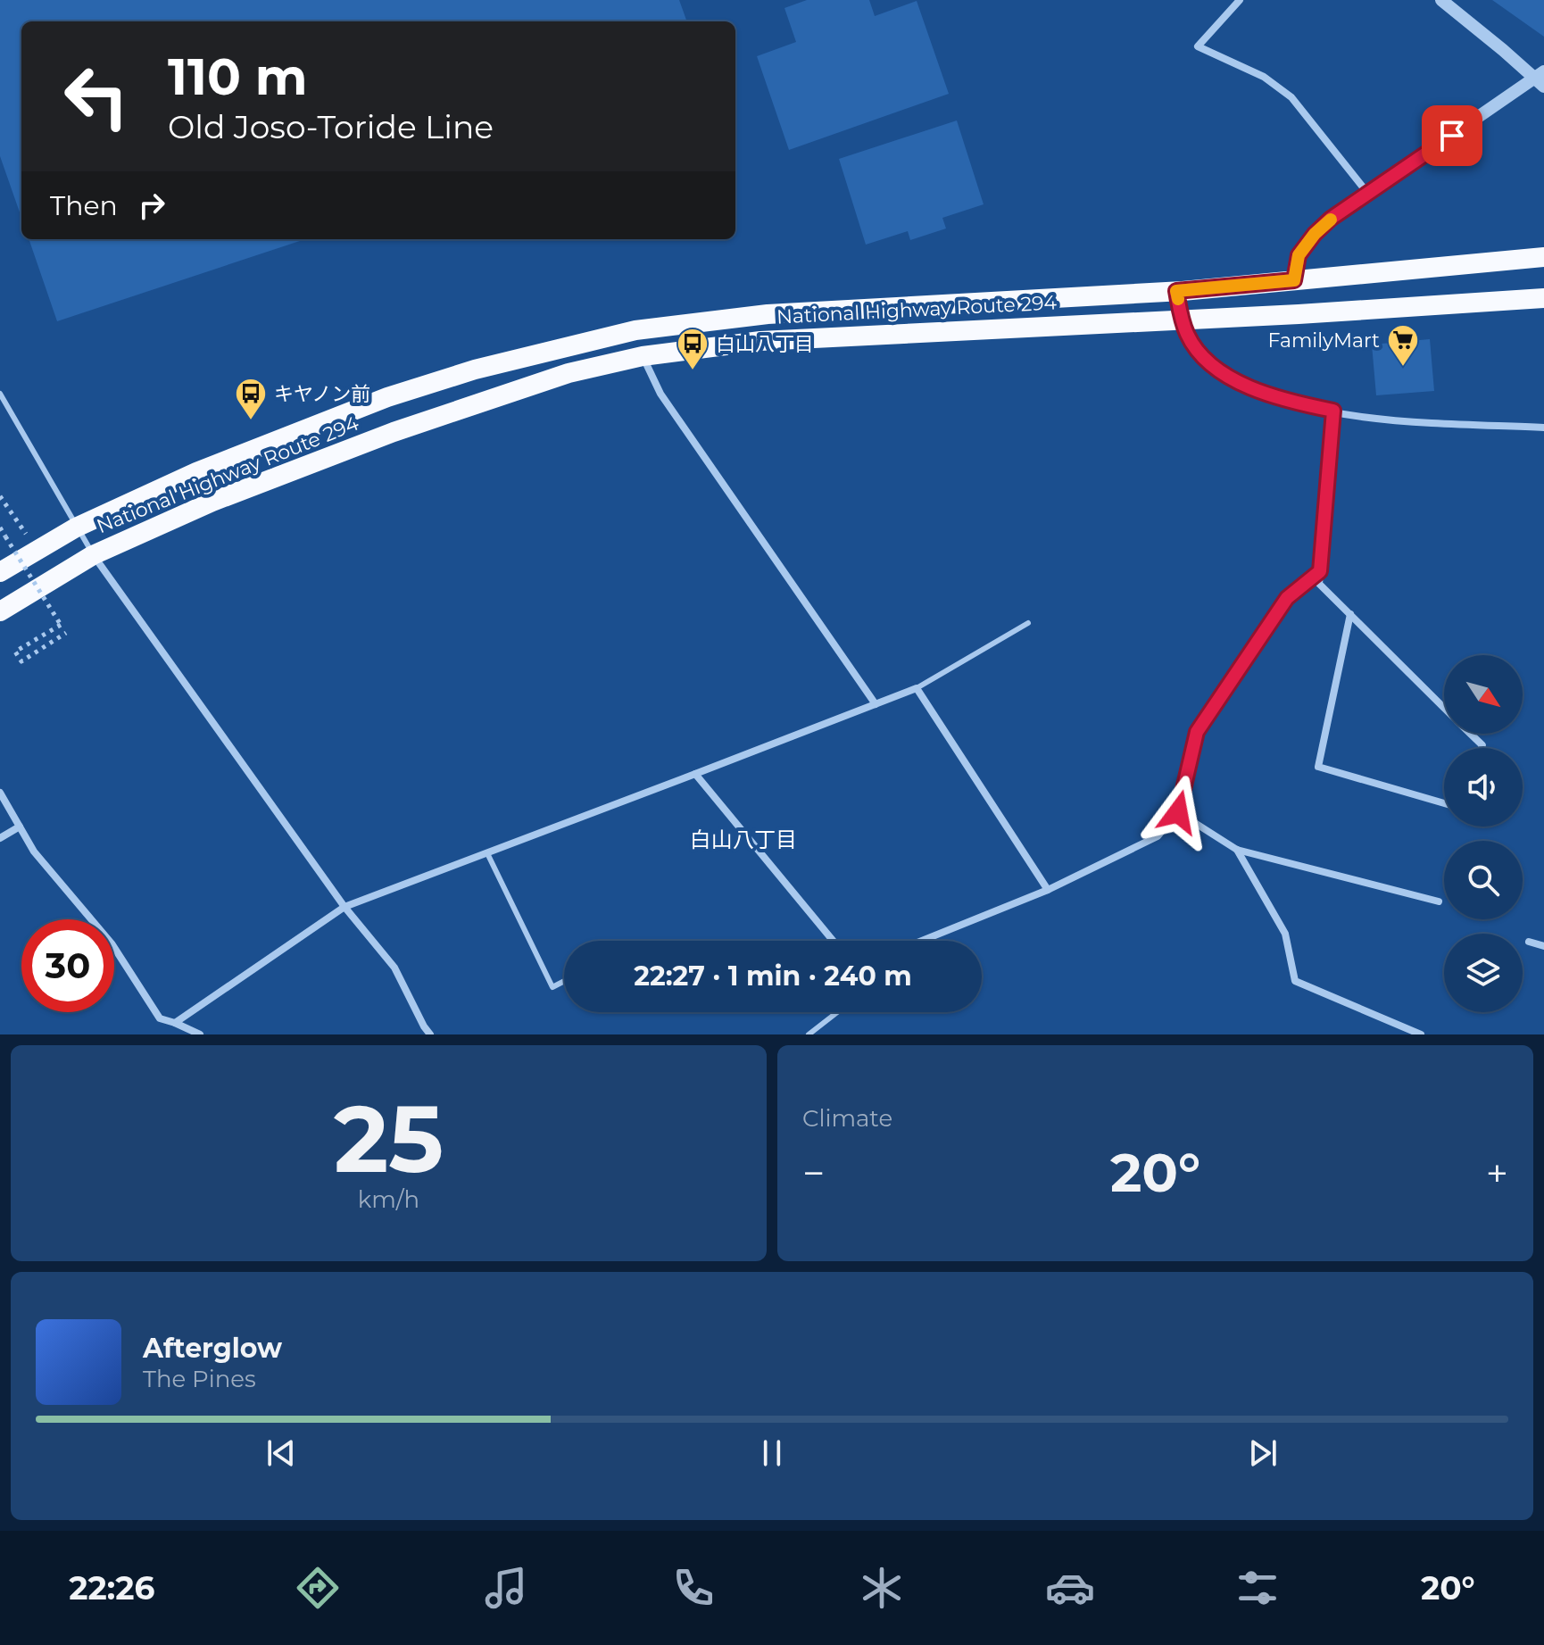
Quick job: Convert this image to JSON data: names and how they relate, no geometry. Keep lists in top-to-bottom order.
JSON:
{
  "streets": {
    "highway": ["National Highway Route 294"]
  },
  "districts": ["白山八丁目"],
  "places": {
    "supermarket": ["FamilyMart"],
    "bus stop": ["白山八丁目", "キヤノン前"]
  },
  "north": "bottom right",
  "page": {
    "turn": ["110 m", "Old Joso-Toride Line"],
    "then": "Then",
    "limit": "30",
    "trip": "22:27 · 1 min · 240 m",
    "tile": [
      ["25", "km/h"],
      "Climate"
    ],
    "heat": ["−", "20°", "+"],
    "song": ["Afterglow", "The Pines"],
    "tabs": ["22:26", "20°"]
  }
}
